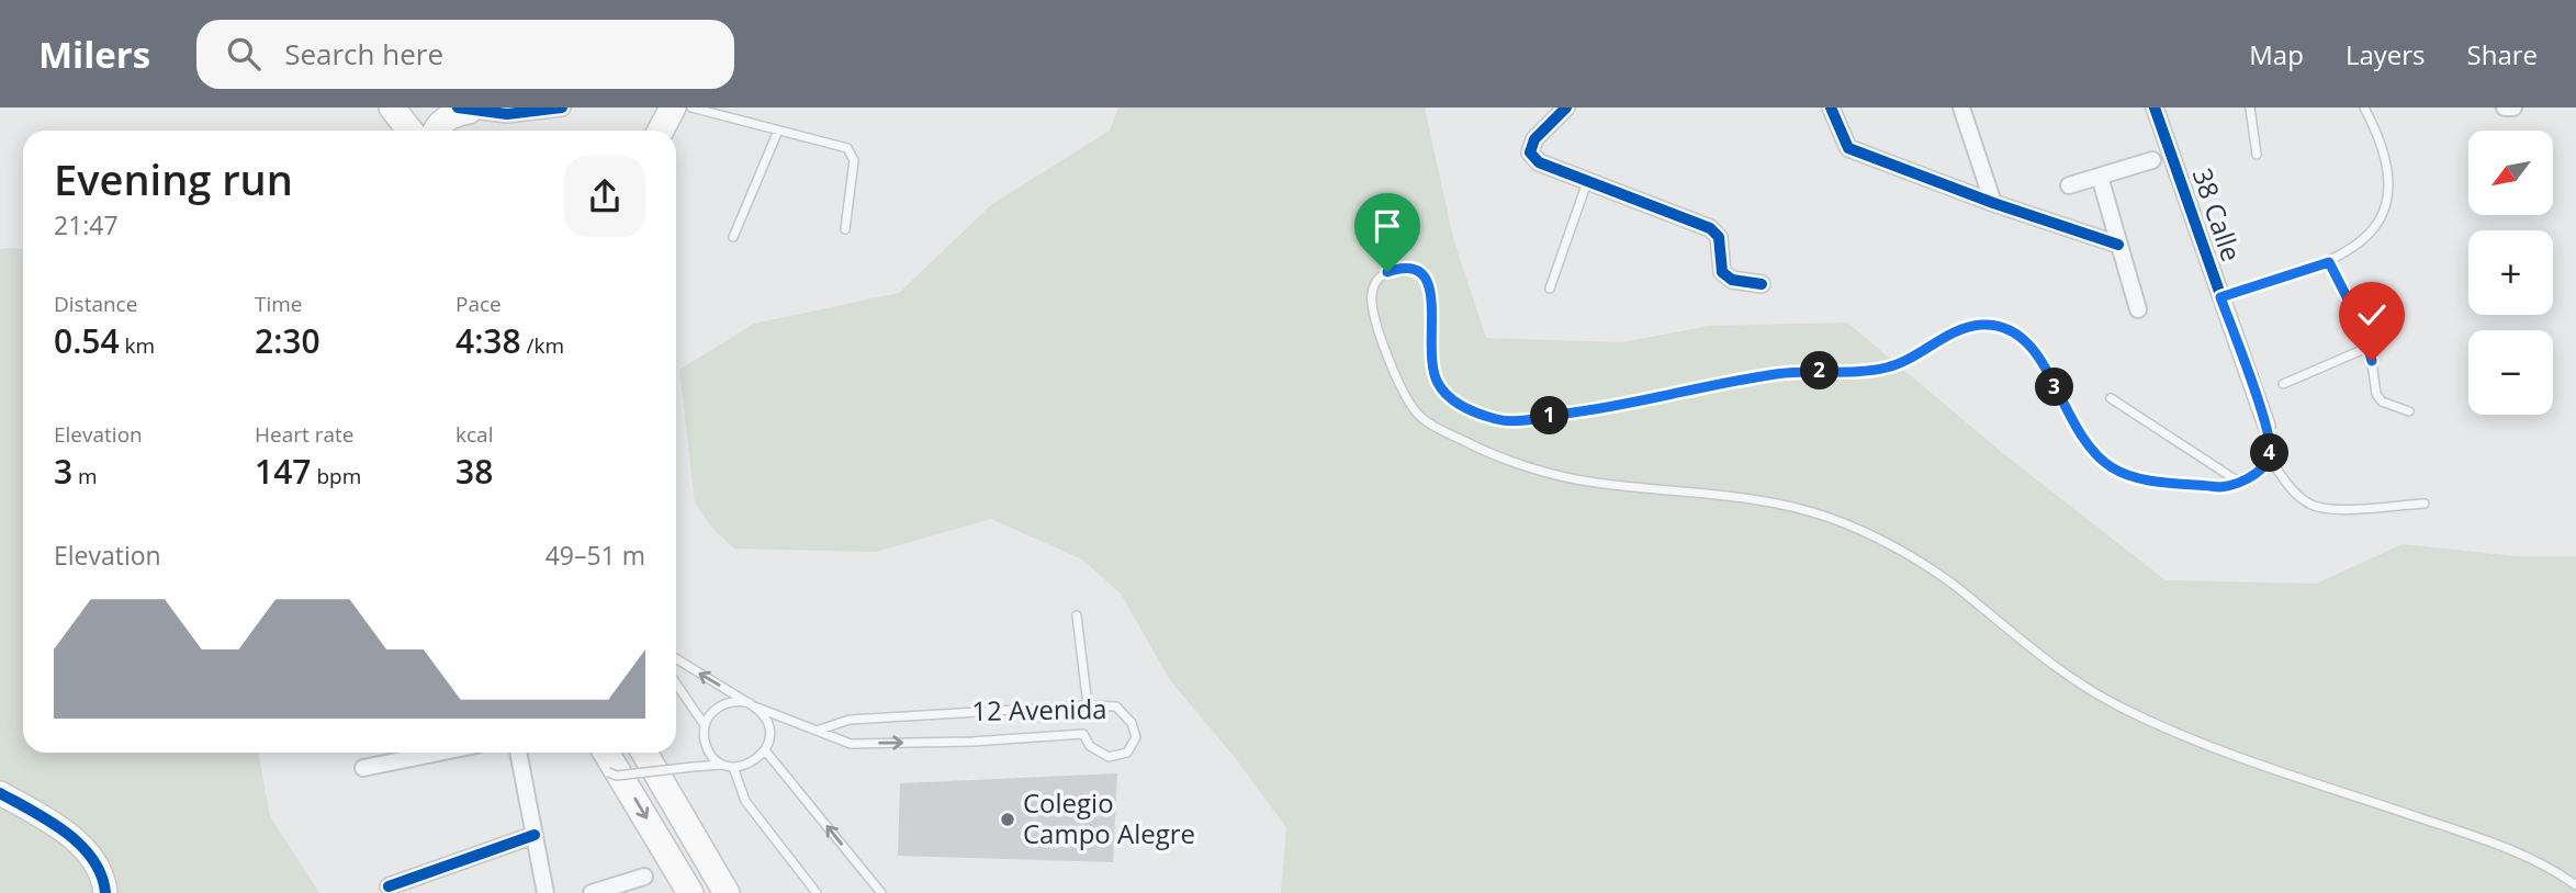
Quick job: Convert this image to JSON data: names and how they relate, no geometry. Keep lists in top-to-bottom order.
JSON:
{
  "streets": {
    "street": ["38 Calle"],
    "lane": ["12 Avenida"]
  },
  "places": ["Colegio Campo Alegre"],
  "north": "bottom left",
  "page": {
    "header": "Milers",
    "search": "Search here",
    "nav": ["Map", "Layers", "Share"],
    "map_buttons": ["+", "−"],
    "heading": ["Evening run", "21:47"],
    "stats": [
      ["Distance", "0.54 km"],
      ["Time", "2:30"],
      ["Pace", "4:38 /km"],
      ["Elevation", "3 m"],
      ["Heart rate", "147 bpm"],
      ["kcal", "38"]
    ],
    "pins": [
      "2",
      "3",
      "1",
      "4"
    ],
    "chart": ["Elevation", "49–51 m"]
  }
}
